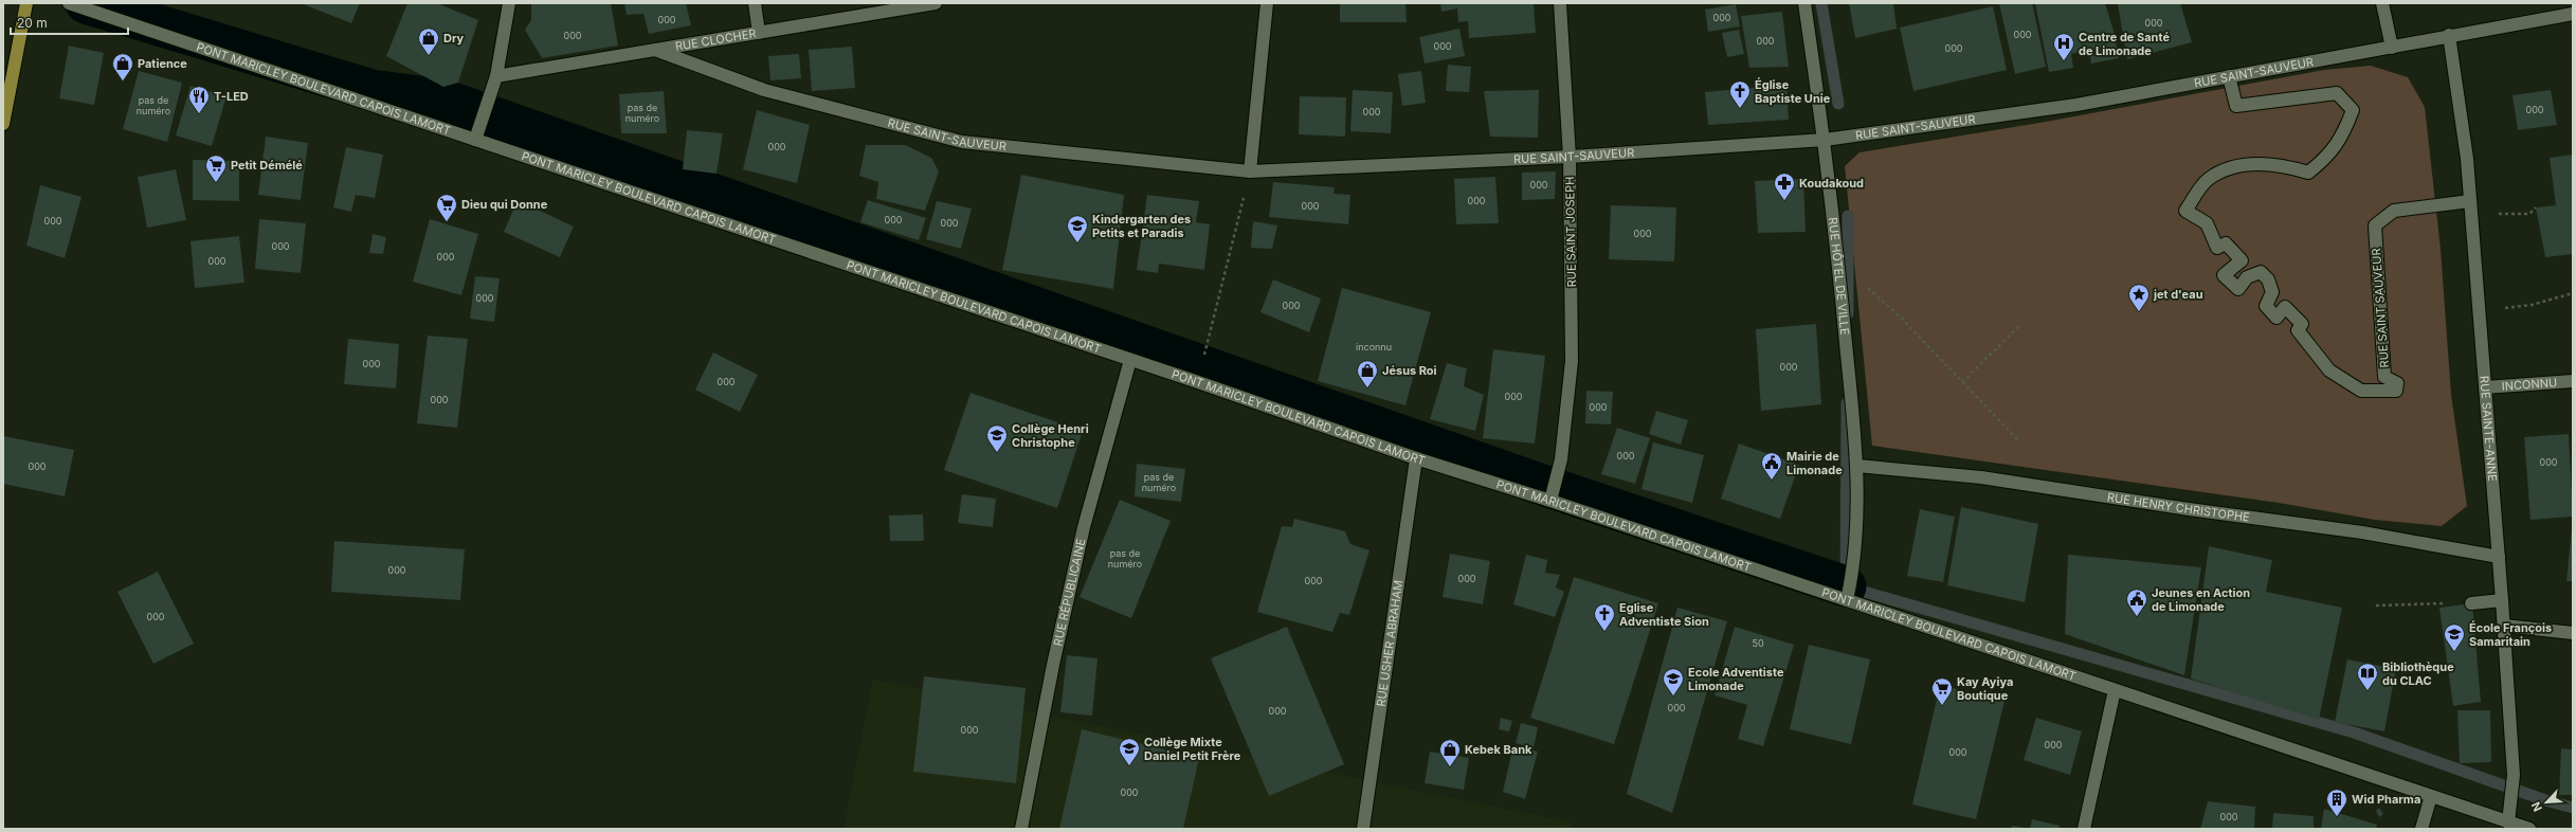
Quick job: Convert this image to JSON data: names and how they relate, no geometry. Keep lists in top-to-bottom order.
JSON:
{
  "streets": {
    "street": [
      "RUE CLOCHER",
      "RUE SAINT-SAUVEUR",
      "PONT MARICLEY BOULEVARD CAPOIS LAMORT",
      "RUE SAINT JOSEPH",
      "RUE HÔTEL DE VILLE",
      "RUE SAINT SAUVEUR",
      "INCONNU",
      "RUE SAINTE-ANNE",
      "RUE HENRY CHRISTOPHE",
      "RUE RÉPUBLICAINE",
      "RUE USHER ABRAHAM"
    ]
  },
  "crossings": [
    ["RUE CLOCHER", "RUE SAINT-SAUVEUR"],
    ["RUE SAINT-SAUVEUR", "RUE SAINT JOSEPH"],
    ["RUE SAINT-SAUVEUR", "RUE HÔTEL DE VILLE"],
    ["RUE SAINT-SAUVEUR", "RUE SAINT SAUVEUR"],
    ["RUE SAINT-SAUVEUR", "RUE SAINTE-ANNE"],
    ["PONT MARICLEY BOULEVARD CAPOIS LAMORT", "RUE SAINT JOSEPH"],
    ["PONT MARICLEY BOULEVARD CAPOIS LAMORT", "RUE HÔTEL DE VILLE"],
    ["PONT MARICLEY BOULEVARD CAPOIS LAMORT", "RUE SAINTE-ANNE"],
    ["PONT MARICLEY BOULEVARD CAPOIS LAMORT", "RUE RÉPUBLICAINE"],
    ["PONT MARICLEY BOULEVARD CAPOIS LAMORT", "RUE USHER ABRAHAM"],
    ["RUE HÔTEL DE VILLE", "RUE HENRY CHRISTOPHE"],
    ["RUE SAINT SAUVEUR", "RUE SAINTE-ANNE"],
    ["INCONNU", "RUE SAINTE-ANNE"],
    ["RUE SAINTE-ANNE", "RUE HENRY CHRISTOPHE"]
  ],
  "places": {
    "shop": [
      "Dry",
      "Patience",
      "Jésus Roi",
      "Kebek Bank"
    ],
    "hospital": ["Centre de Santé de Limonade"],
    "church": ["Église Baptiste Unie", "Eglise Adventiste Sion"],
    "restaurant": ["T-LED"],
    "supermarket": ["Petit Démélé", "Dieu qui Donne", "Kay Ayiya Boutique"],
    "pharmacy": ["Koudakoud"],
    "school or university": [
      "Kindergarten des Petits et Paradis",
      "Collège Henri Christophe",
      "École François Samaritain",
      "Ecole Adventiste Limonade",
      "Collège Mixte Daniel Petit Frère"
    ],
    "place": ["jet d'eau"],
    "public building": ["Mairie de Limonade", "Jeunes en Action de Limonade"],
    "library": ["Bibliothèque du CLAC"],
    "building": ["Wid Pharma"]
  },
  "house_numbers": [
    "000",
    "000",
    "000",
    "000",
    "000",
    "000",
    "000",
    "000",
    "pas de numéro",
    "pas de numéro",
    "000",
    "000",
    "000",
    "000",
    "000",
    "000",
    "000",
    "000",
    "000",
    "000",
    "000",
    "000",
    "000",
    "000",
    "000",
    "inconnu",
    "000",
    "000",
    "000",
    "000",
    "000",
    "000",
    "000",
    "000",
    "000",
    "pas de numéro",
    "pas de numéro",
    "000",
    "000",
    "000",
    "000",
    "50",
    "000",
    "000",
    "000",
    "000",
    "000",
    "000",
    "000"
  ],
  "scale_bar": "20 m",
  "north": "bottom left"
}
